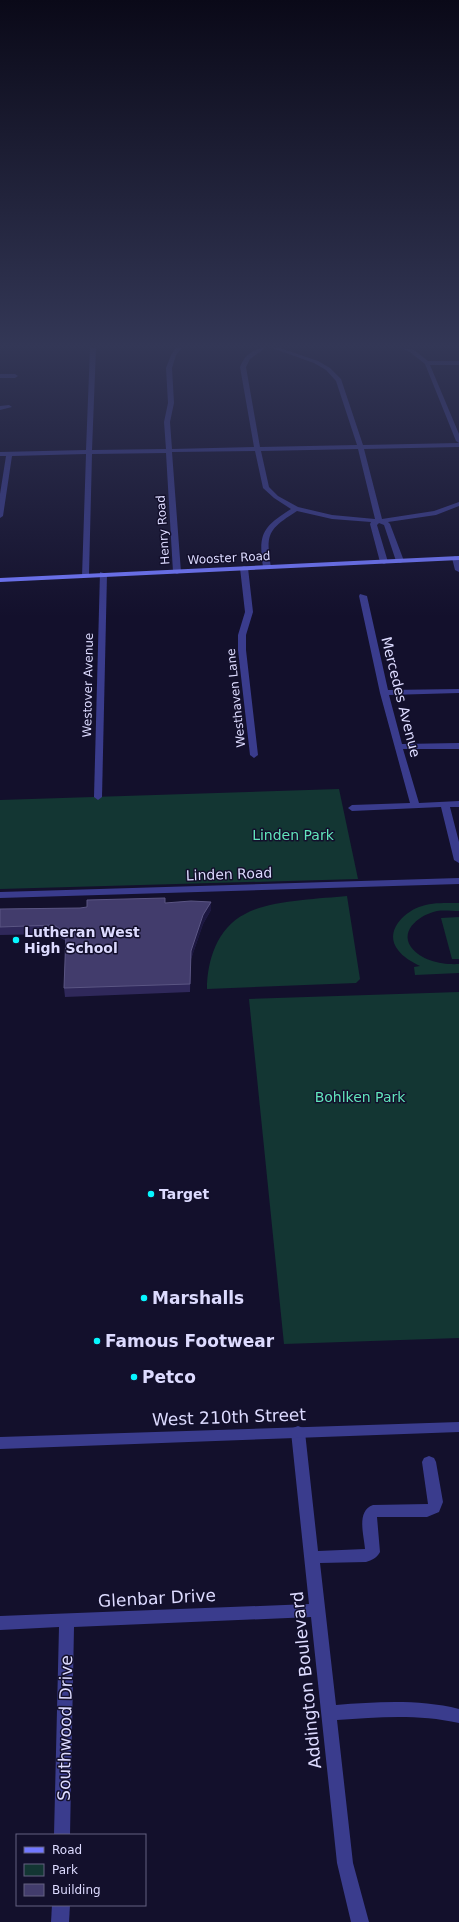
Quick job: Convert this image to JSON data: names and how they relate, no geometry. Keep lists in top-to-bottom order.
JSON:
{
  "streets": {
    "main road": ["Wooster Road"],
    "street": [
      "Henry Road",
      "Westover Avenue",
      "Mercedes Avenue",
      "Westhaven Lane",
      "Linden Road",
      "West 210th Street",
      "Glenbar Drive",
      "Addington Boulevard",
      "Southwood Drive"
    ]
  },
  "crossings": [
    ["Henry Road", "Wooster Road"],
    ["Wooster Road", "Westover Avenue"],
    ["Wooster Road", "Westhaven Lane"],
    ["West 210th Street", "Addington Boulevard"],
    ["Glenbar Drive", "Addington Boulevard"],
    ["Glenbar Drive", "Southwood Drive"]
  ],
  "parks": ["Linden Park", "Bohlken Park"],
  "places": [
    "Lutheran West High School",
    "Target",
    "Marshalls",
    "Famous Footwear",
    "Petco"
  ],
  "legend": ["Road", "Park", "Building"]
}
